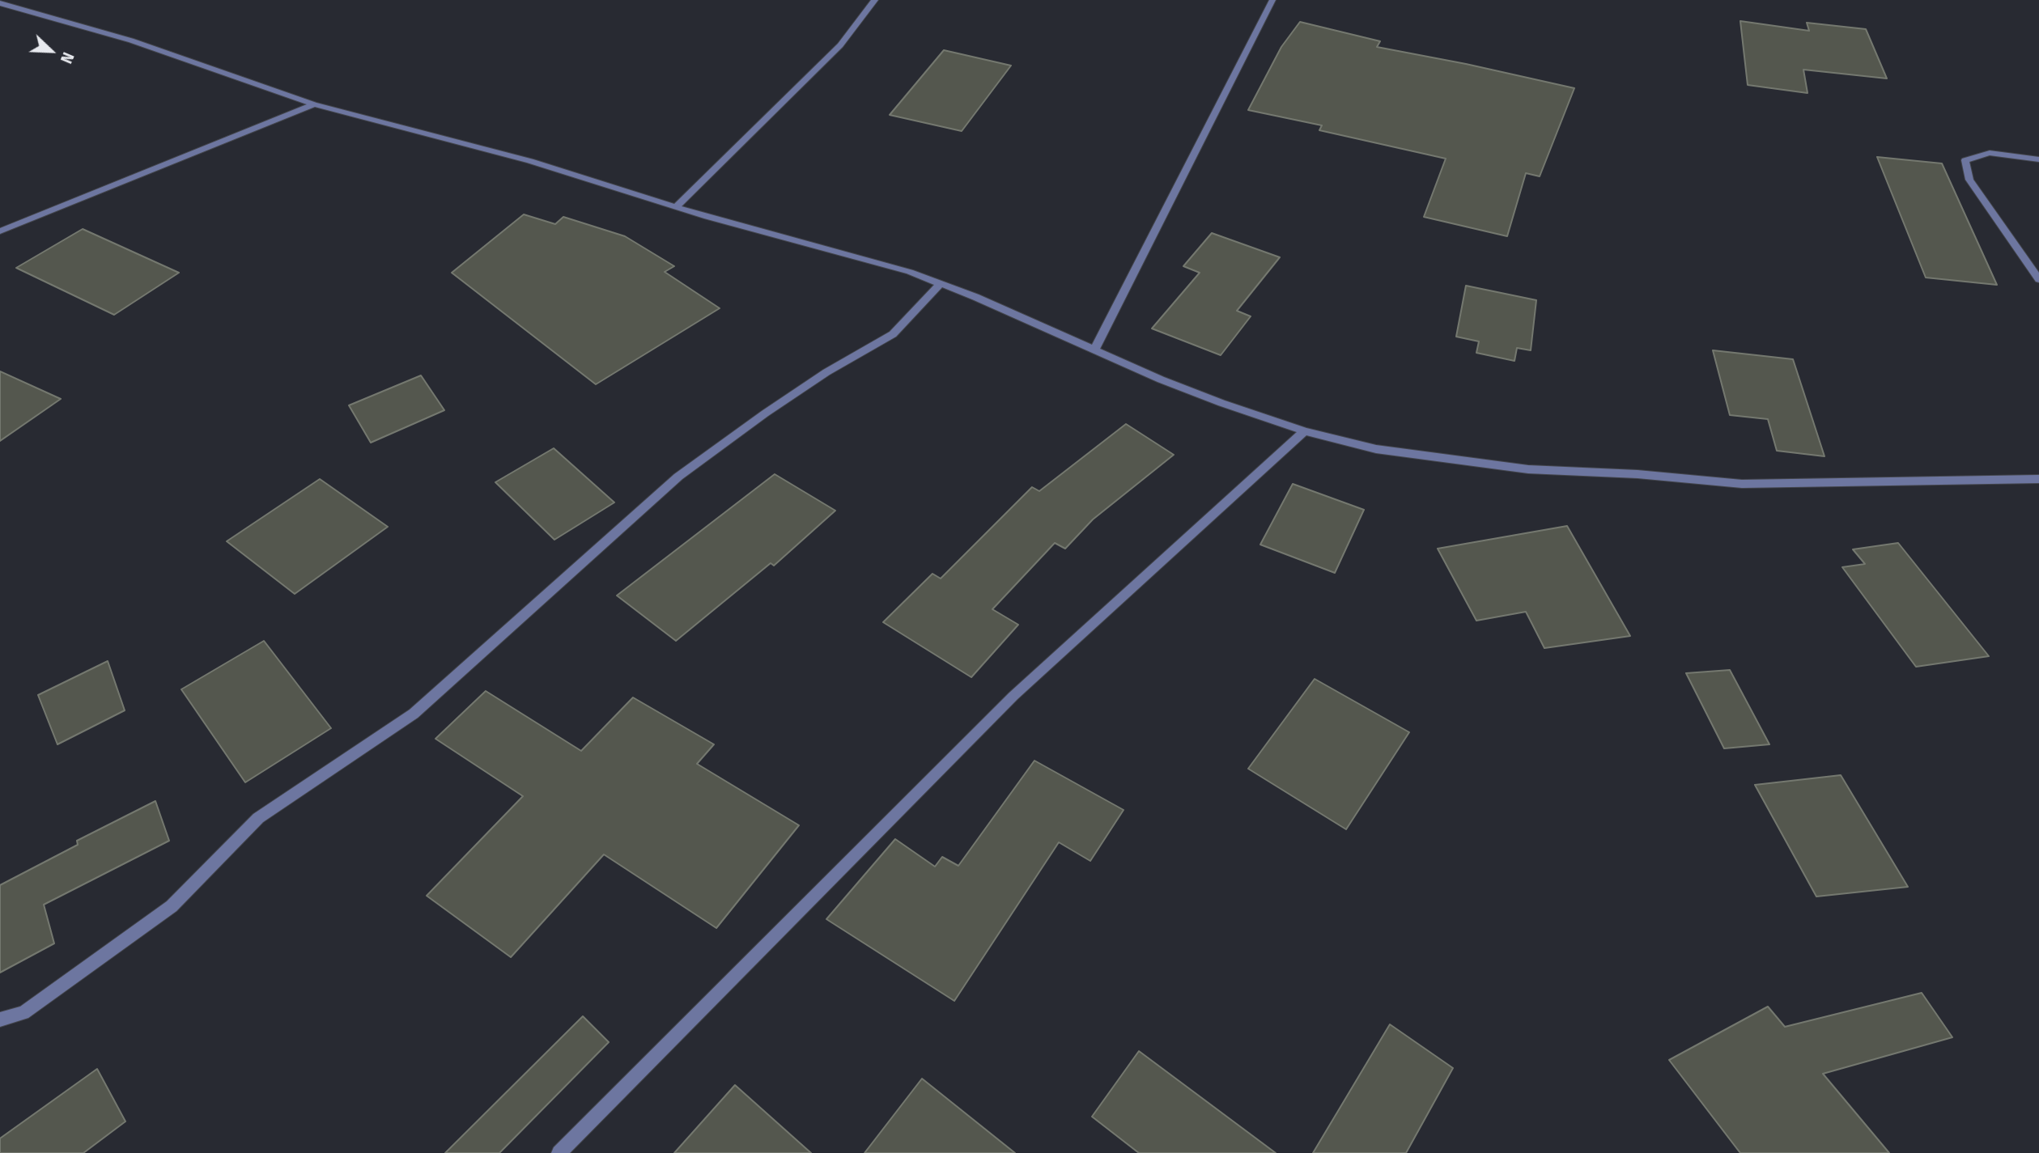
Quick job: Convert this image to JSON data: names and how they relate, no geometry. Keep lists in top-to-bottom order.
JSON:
{
  "north": "bottom right"
}
